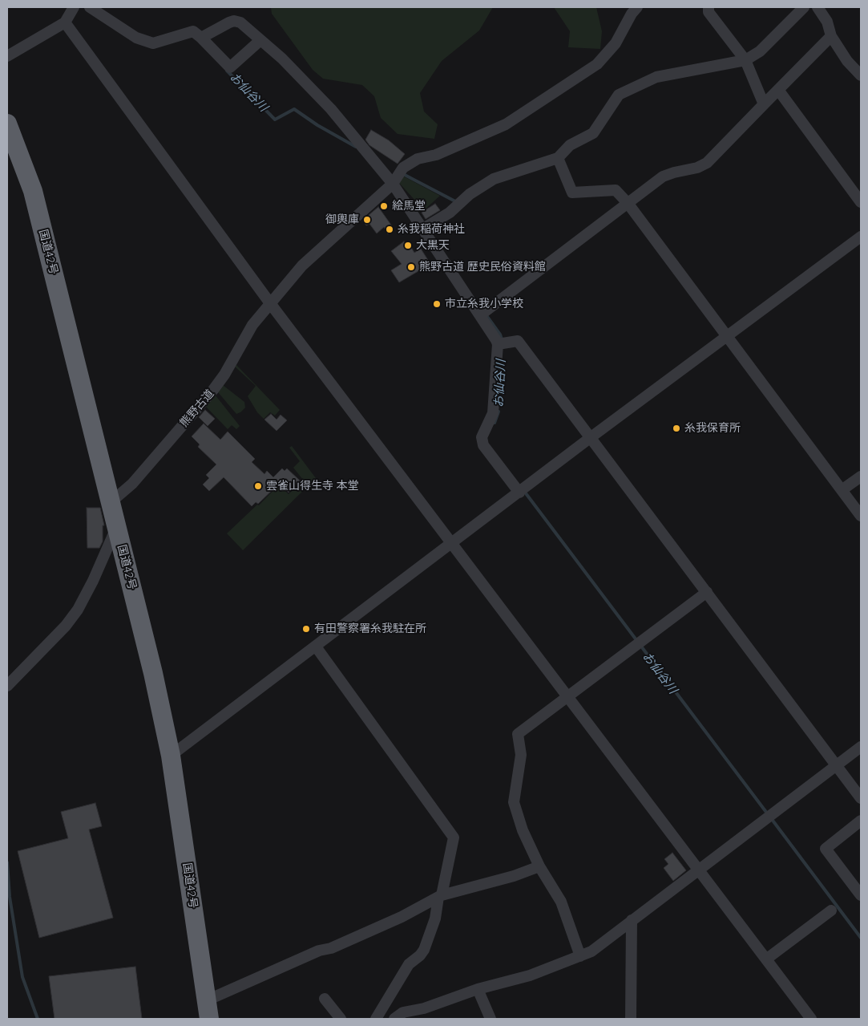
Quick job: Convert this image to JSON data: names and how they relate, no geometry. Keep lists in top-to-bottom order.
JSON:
{
  "streets": {
    "highway": ["国道42号"],
    "street": ["熊野古道"]
  },
  "crossings": [
    ["国道42号", "熊野古道"]
  ],
  "water": ["お仙谷川"],
  "places": [
    "絵馬堂",
    "御輿庫",
    "糸我稲荷神社",
    "大黒天",
    "熊野古道 歴史民俗資料館",
    "市立糸我小学校",
    "糸我保育所",
    "雲雀山得生寺 本堂",
    "有田警察署糸我駐在所"
  ]
}
